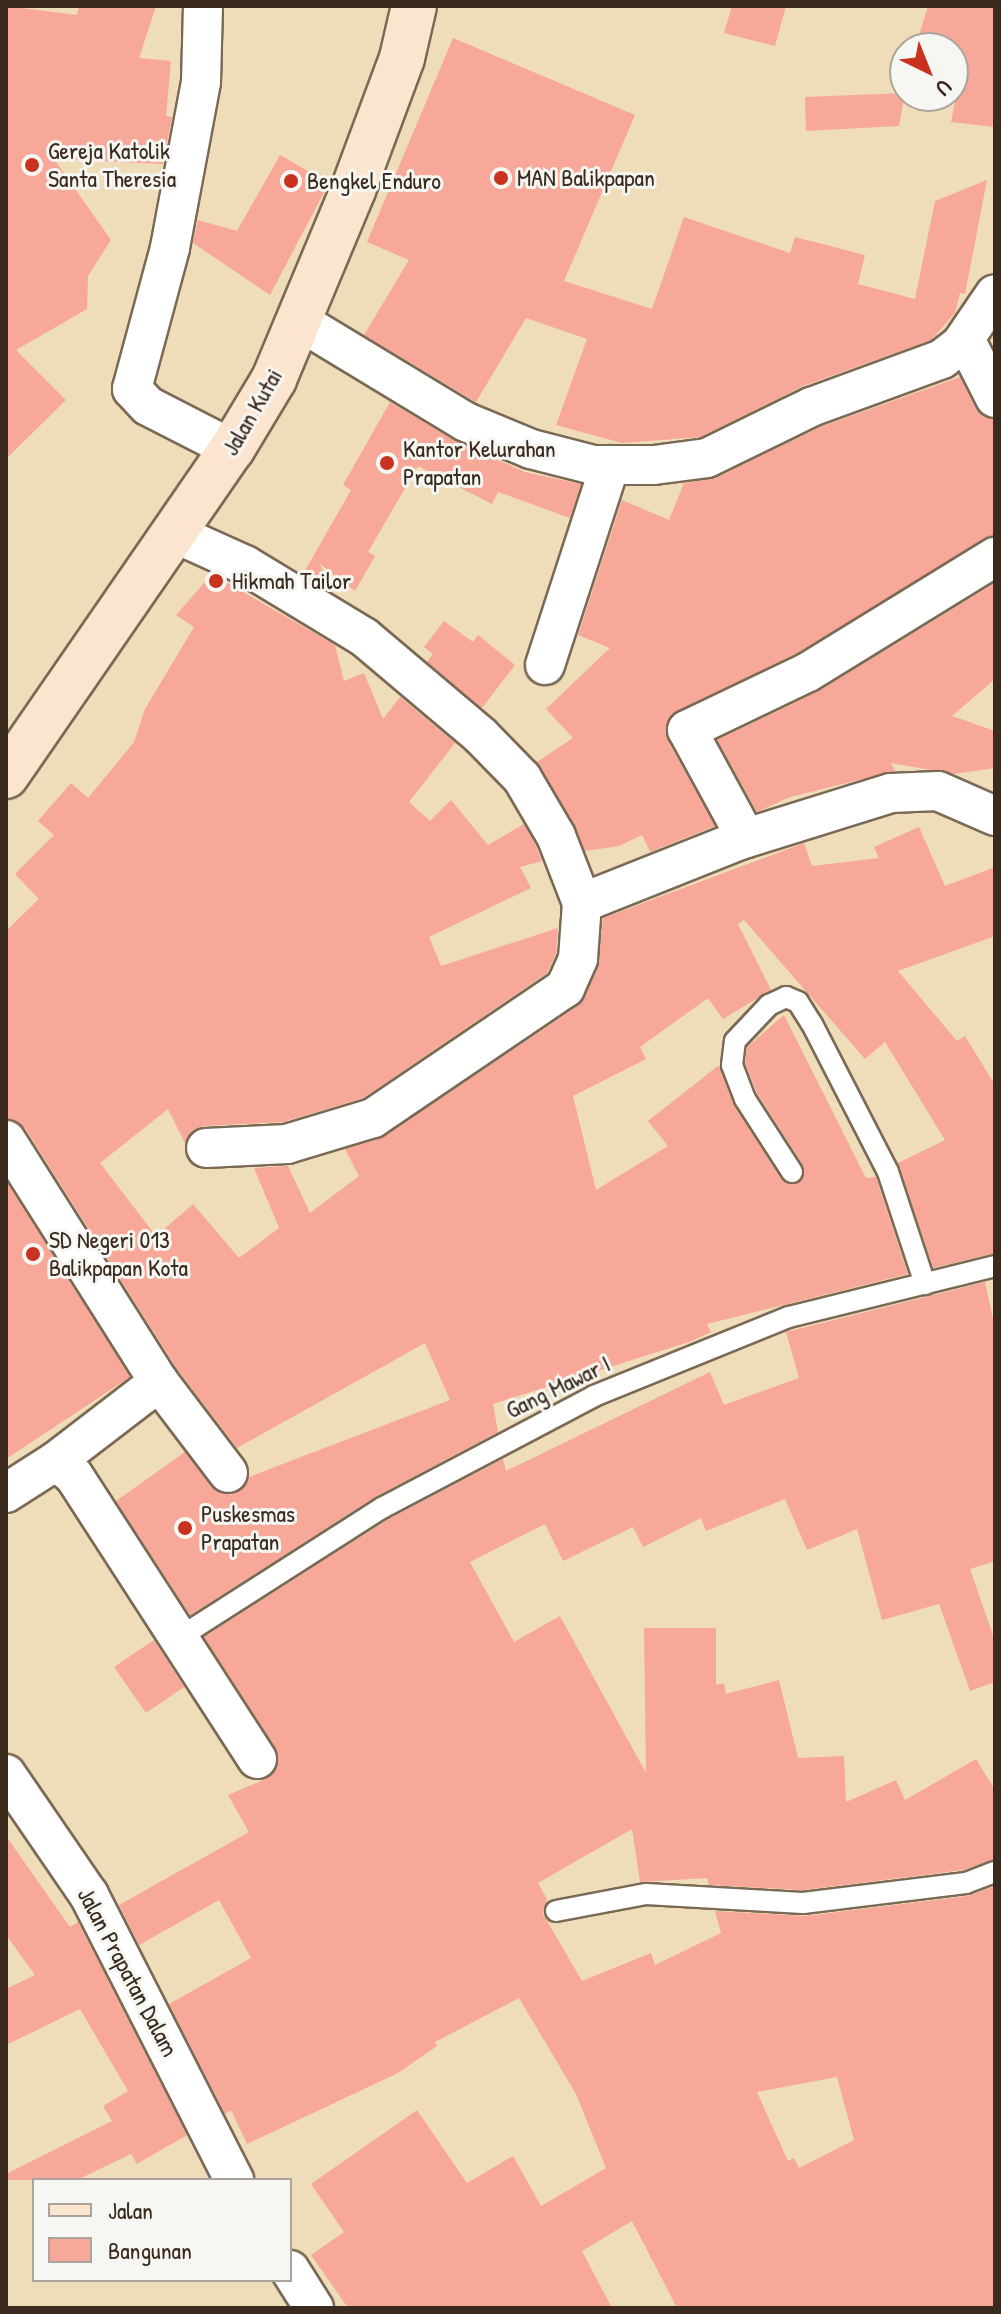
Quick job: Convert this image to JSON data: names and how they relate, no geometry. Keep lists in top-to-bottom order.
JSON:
{
  "streets": {
    "street": ["Jalan Kutai", "Jalan Prapatan Dalam"],
    "lane": ["Gang Mawar I"]
  },
  "places": [
    "Gereja Katolik Santa Theresia",
    "MAN Balikpapan",
    "Bengkel Enduro",
    "Kantor Kelurahan Prapatan",
    "Hikmah Tailor",
    "SD Negeri 013 Balikpapan Kota",
    "Puskesmas Prapatan"
  ],
  "legend": ["Jalan", "Bangunan"],
  "north": "bottom right"
}
